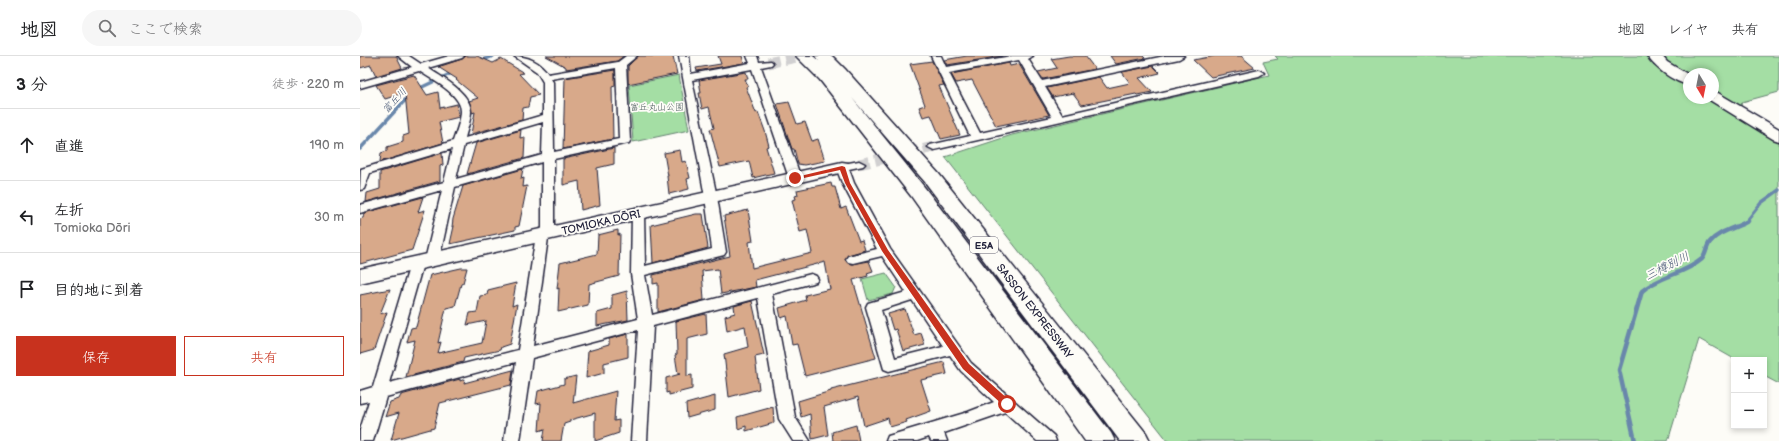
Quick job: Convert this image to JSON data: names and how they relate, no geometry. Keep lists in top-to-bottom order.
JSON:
{
  "streets": {
    "highway": ["E5A", "SASSON EXPRESSWAY"],
    "street": ["TOMIOKA DŌRI"]
  },
  "water": ["富丘川", "三樽別川"],
  "parks": ["富丘丸山公園"],
  "north": "bottom",
  "page": {
    "header": "地図",
    "search": "ここで検索",
    "nav": ["地図", "レイヤ", "共有"],
    "heading": ["3 分", "徒歩 · 220 m"],
    "list": [
      ["直進", "190 m"],
      ["左折", "Tomioka Dōri", "30 m"],
      "目的地に到着"
    ],
    "buttons": ["保存", "共有"],
    "map_buttons": ["+", "−"]
  }
}
